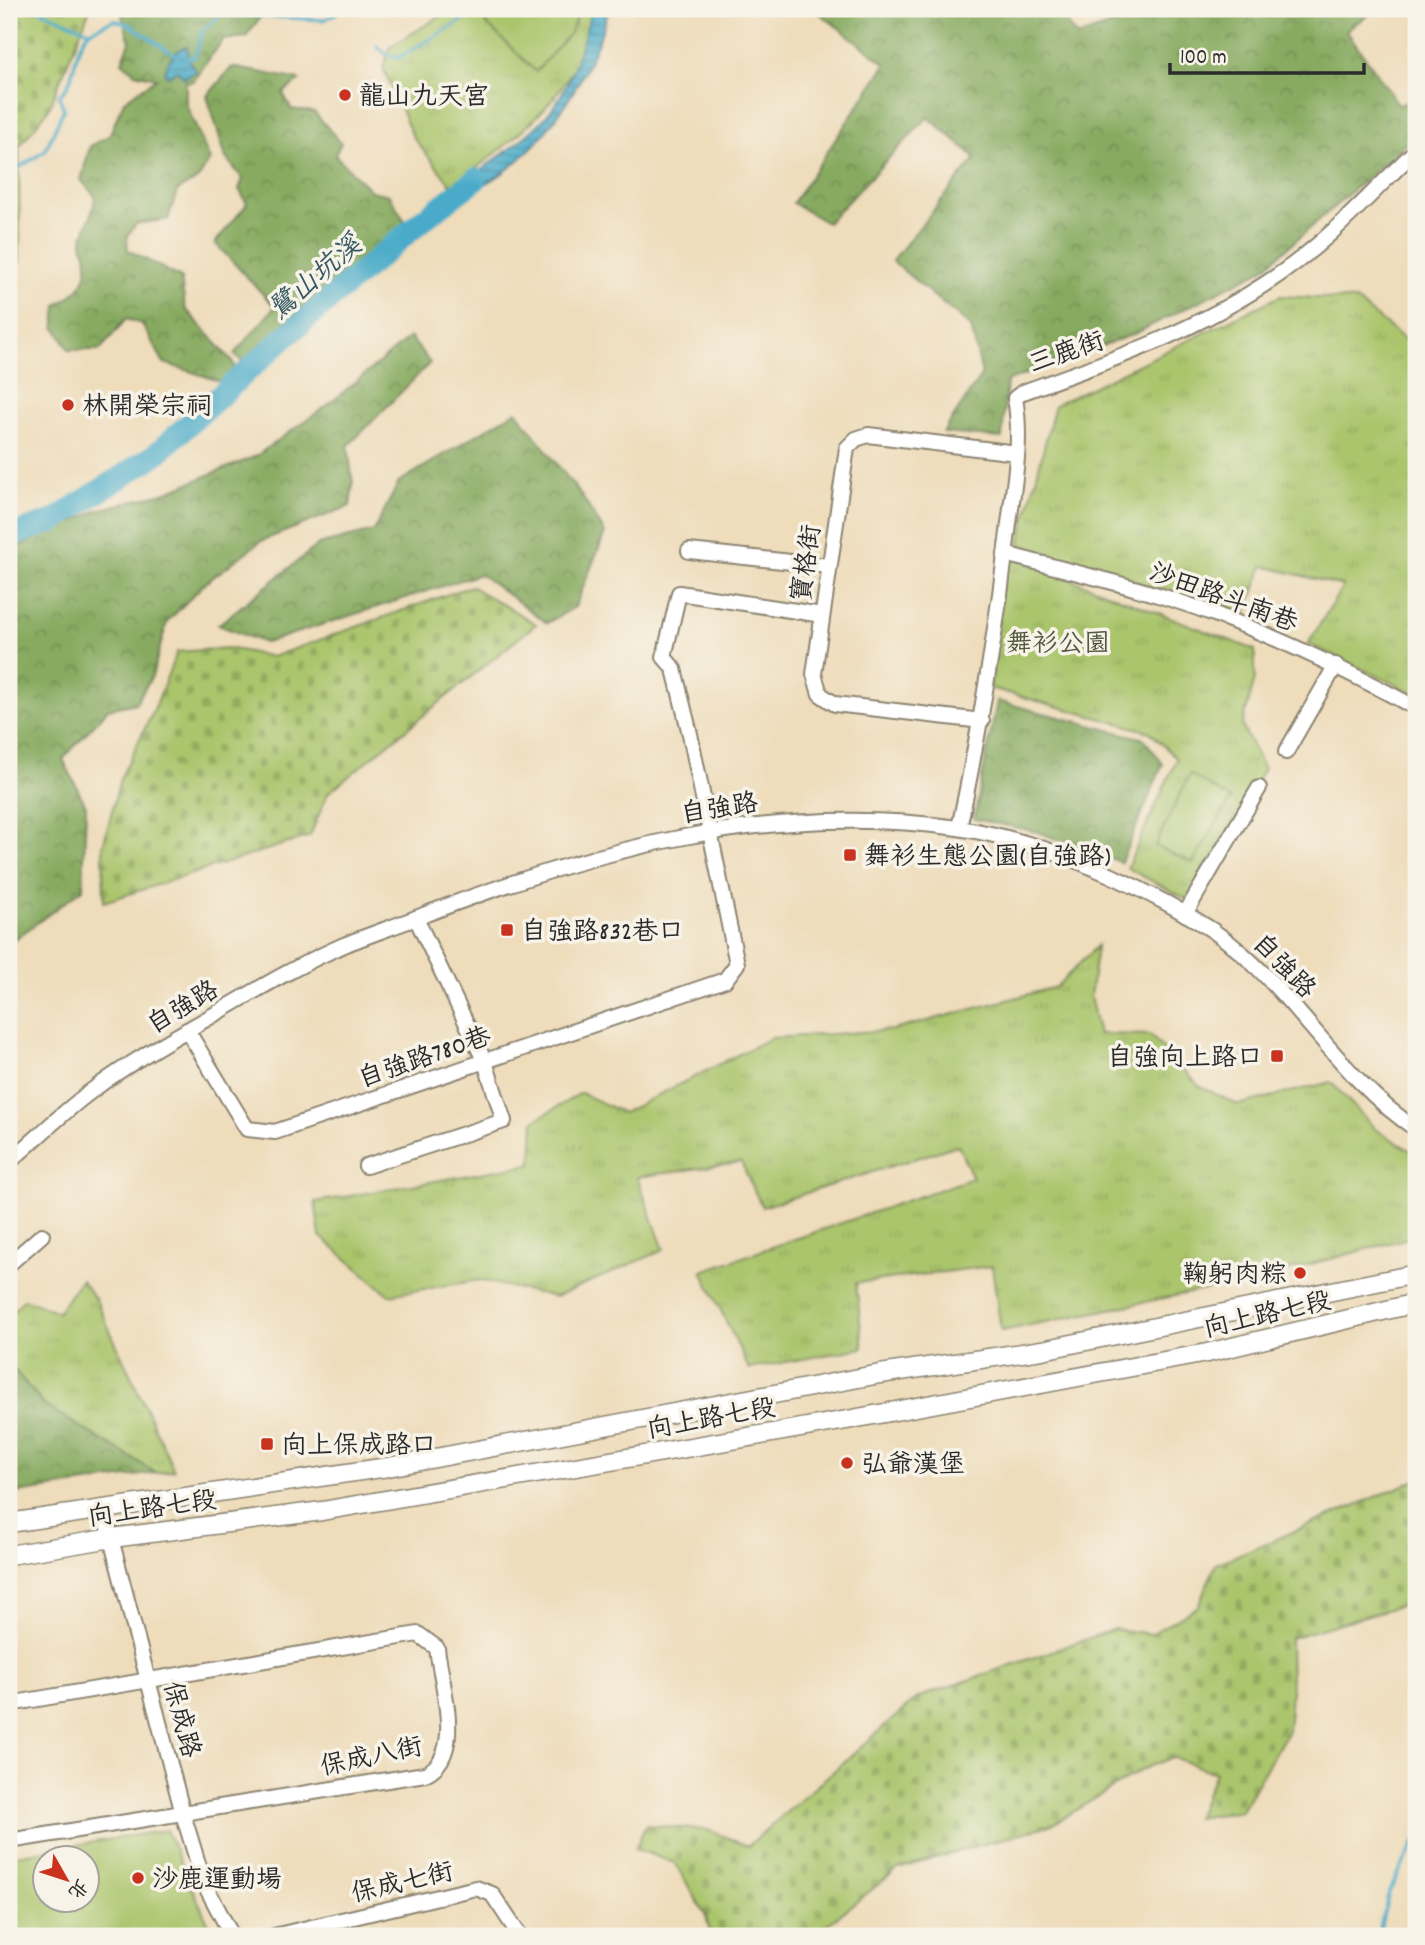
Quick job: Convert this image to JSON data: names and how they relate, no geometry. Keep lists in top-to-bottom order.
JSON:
{
  "streets": {
    "main road": ["向上路七段"],
    "street": [
      "三鹿街",
      "寶格街",
      "沙田路斗南巷",
      "自強路",
      "自強路780巷",
      "保成路",
      "保成八街",
      "保成七街"
    ]
  },
  "crossings": [
    ["三鹿街", "寶格街"],
    ["三鹿街", "沙田路斗南巷"],
    ["三鹿街", "自強路"],
    ["自強路", "自強路780巷"],
    ["向上路七段", "保成路"],
    ["保成路", "保成八街"]
  ],
  "water": ["鷺山坑溪"],
  "parks": ["舞衫公園"],
  "places": {
    "other": [
      "龍山九天宮",
      "林開榮宗祠",
      "鞠躬肉粽",
      "弘爺漢堡",
      "沙鹿運動場"
    ],
    "transit": [
      "舞衫生態公園(自強路)",
      "自強路832巷口",
      "自強向上路口",
      "向上保成路口"
    ]
  },
  "scale_bar": "100 m",
  "north": "bottom right"
}
